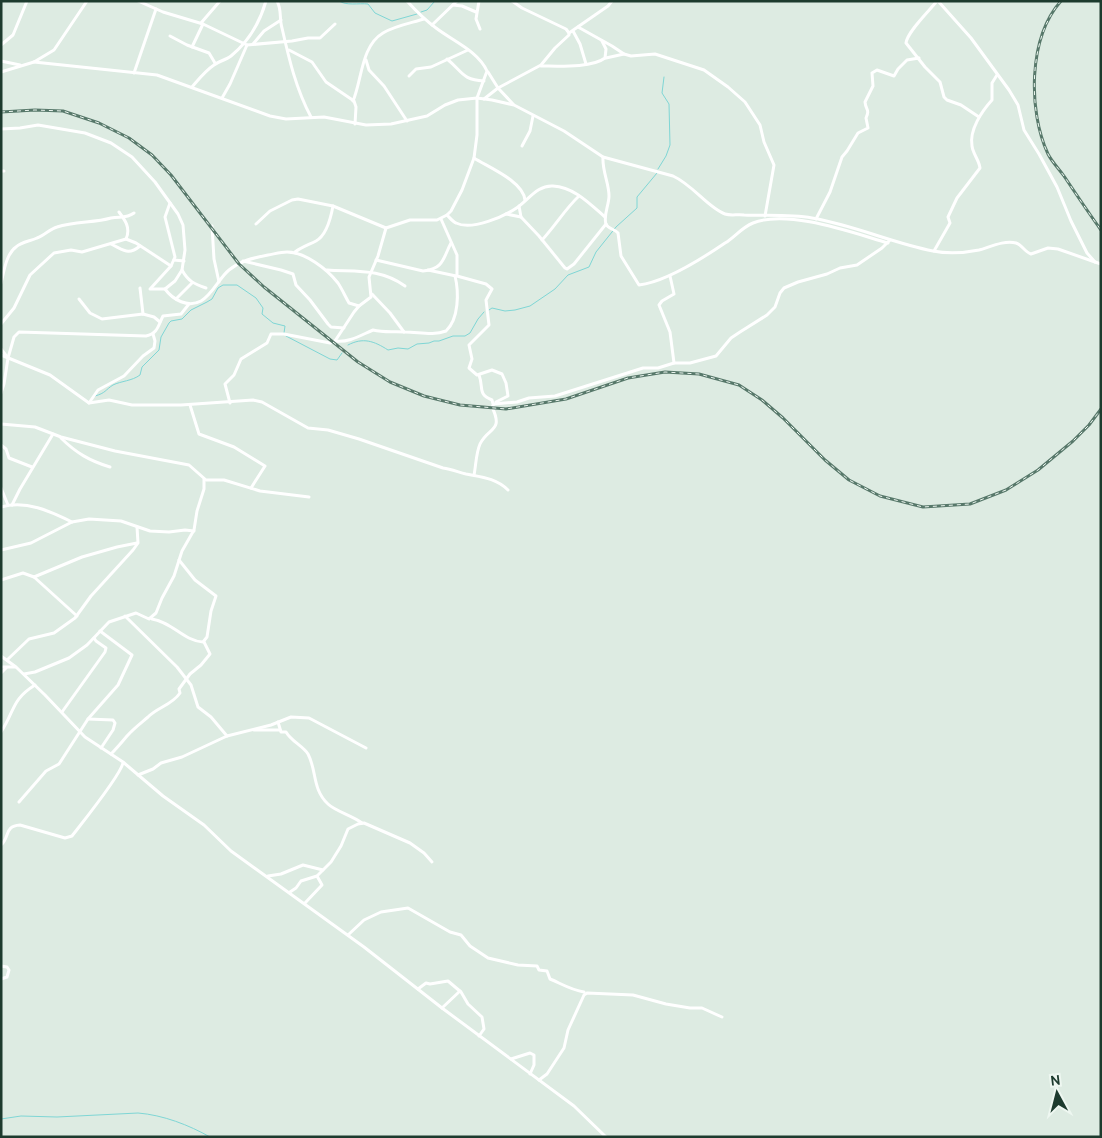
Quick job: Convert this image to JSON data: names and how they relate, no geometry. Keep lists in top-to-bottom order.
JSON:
{
  "north": "top"
}
